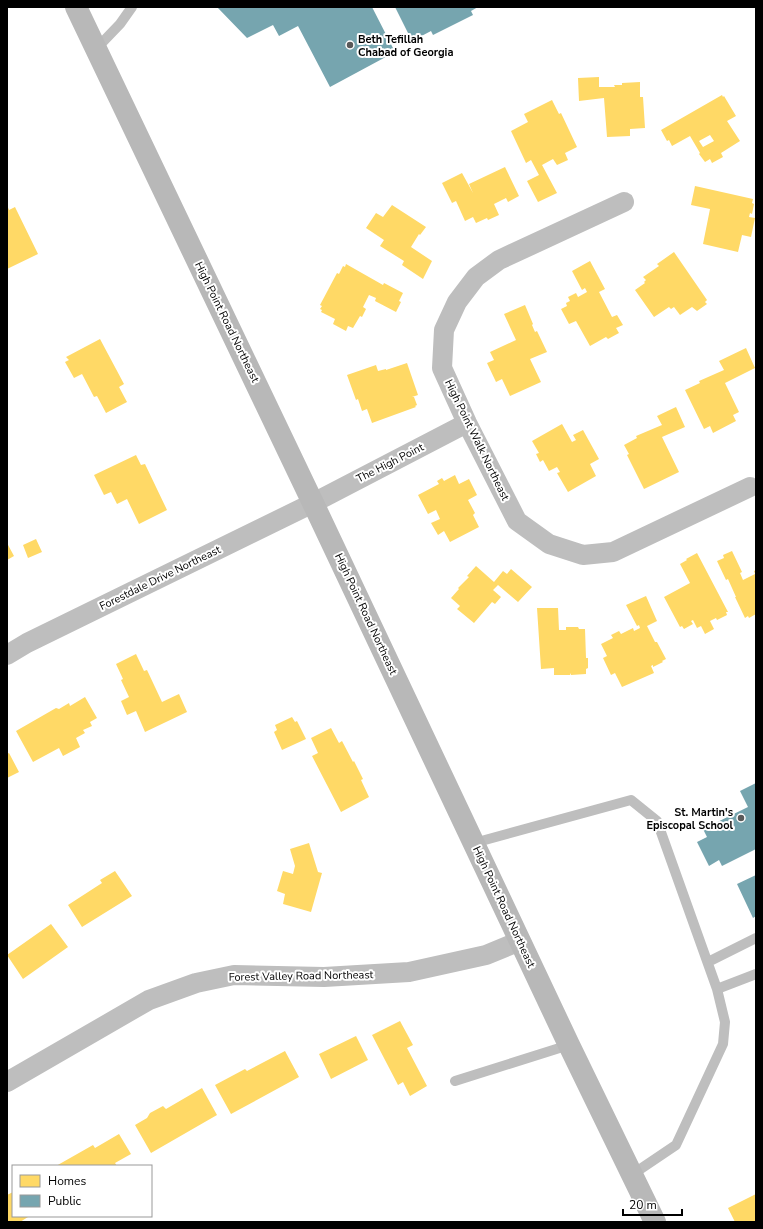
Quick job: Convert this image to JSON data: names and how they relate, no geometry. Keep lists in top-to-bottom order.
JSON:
{
  "streets": {
    "street": [
      "High Point Road Northeast",
      "High Point Walk Northeast",
      "The High Point",
      "Forestdale Drive Northeast",
      "Forest Valley Road Northeast"
    ]
  },
  "crossings": [
    ["High Point Road Northeast", "The High Point"],
    ["High Point Road Northeast", "Forestdale Drive Northeast"],
    ["High Point Road Northeast", "Forest Valley Road Northeast"],
    ["High Point Walk Northeast", "The High Point"],
    ["The High Point", "Forestdale Drive Northeast"]
  ],
  "places": ["Beth Tefillah Chabad of Georgia", "St. Martin's Episcopal School"],
  "legend": ["Homes", "Public"],
  "scale_bar": "20 m"
}
